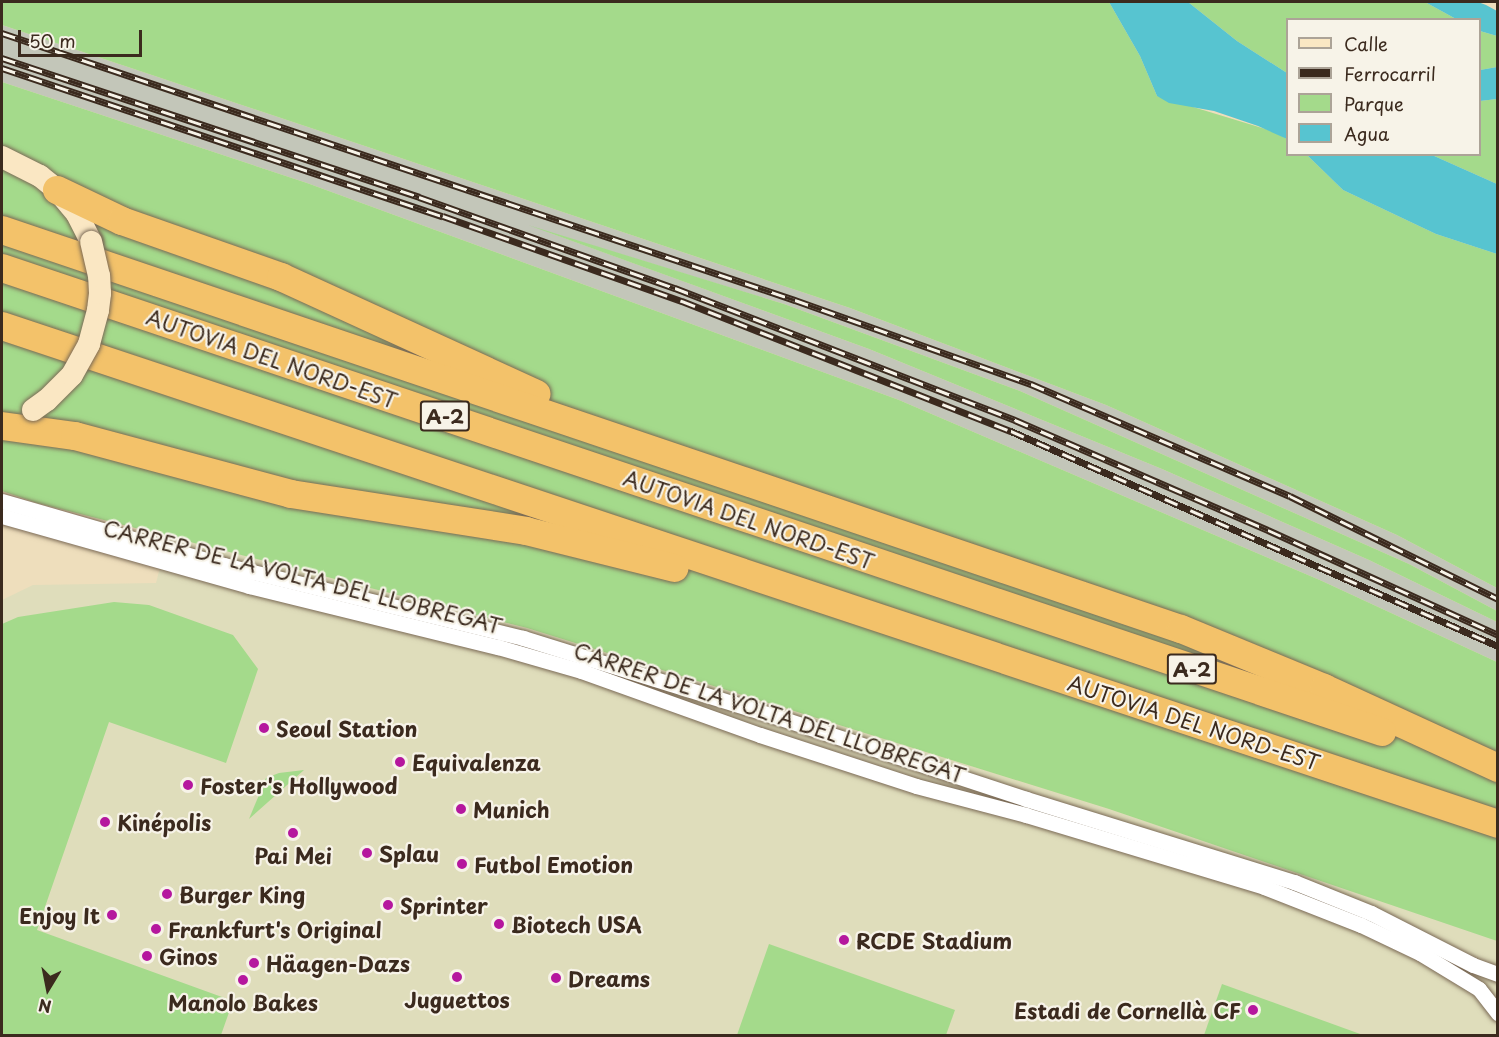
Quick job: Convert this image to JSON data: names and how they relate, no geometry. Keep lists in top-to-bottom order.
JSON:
{
  "streets": {
    "highway": ["AUTOVIA DEL NORD-EST", "A-2"],
    "street": ["CARRER DE LA VOLTA DEL LLOBREGAT"]
  },
  "places": [
    "Seoul Station",
    "Equivalenza",
    "Foster's Hollywood",
    "Munich",
    "Kinépolis",
    "Pai Mei",
    "Splau",
    "Futbol Emotion",
    "Burger King",
    "Sprinter",
    "Enjoy It",
    "Biotech USA",
    "Frankfurt's Original",
    "RCDE Stadium",
    "Ginos",
    "Häagen-Dazs",
    "Juguettos",
    "Dreams",
    "Manolo Bakes",
    "Estadi de Cornellà CF"
  ],
  "legend": [
    "Calle",
    "Ferrocarril",
    "Parque",
    "Agua"
  ],
  "scale_bar": "50 m",
  "north": "bottom"
}
